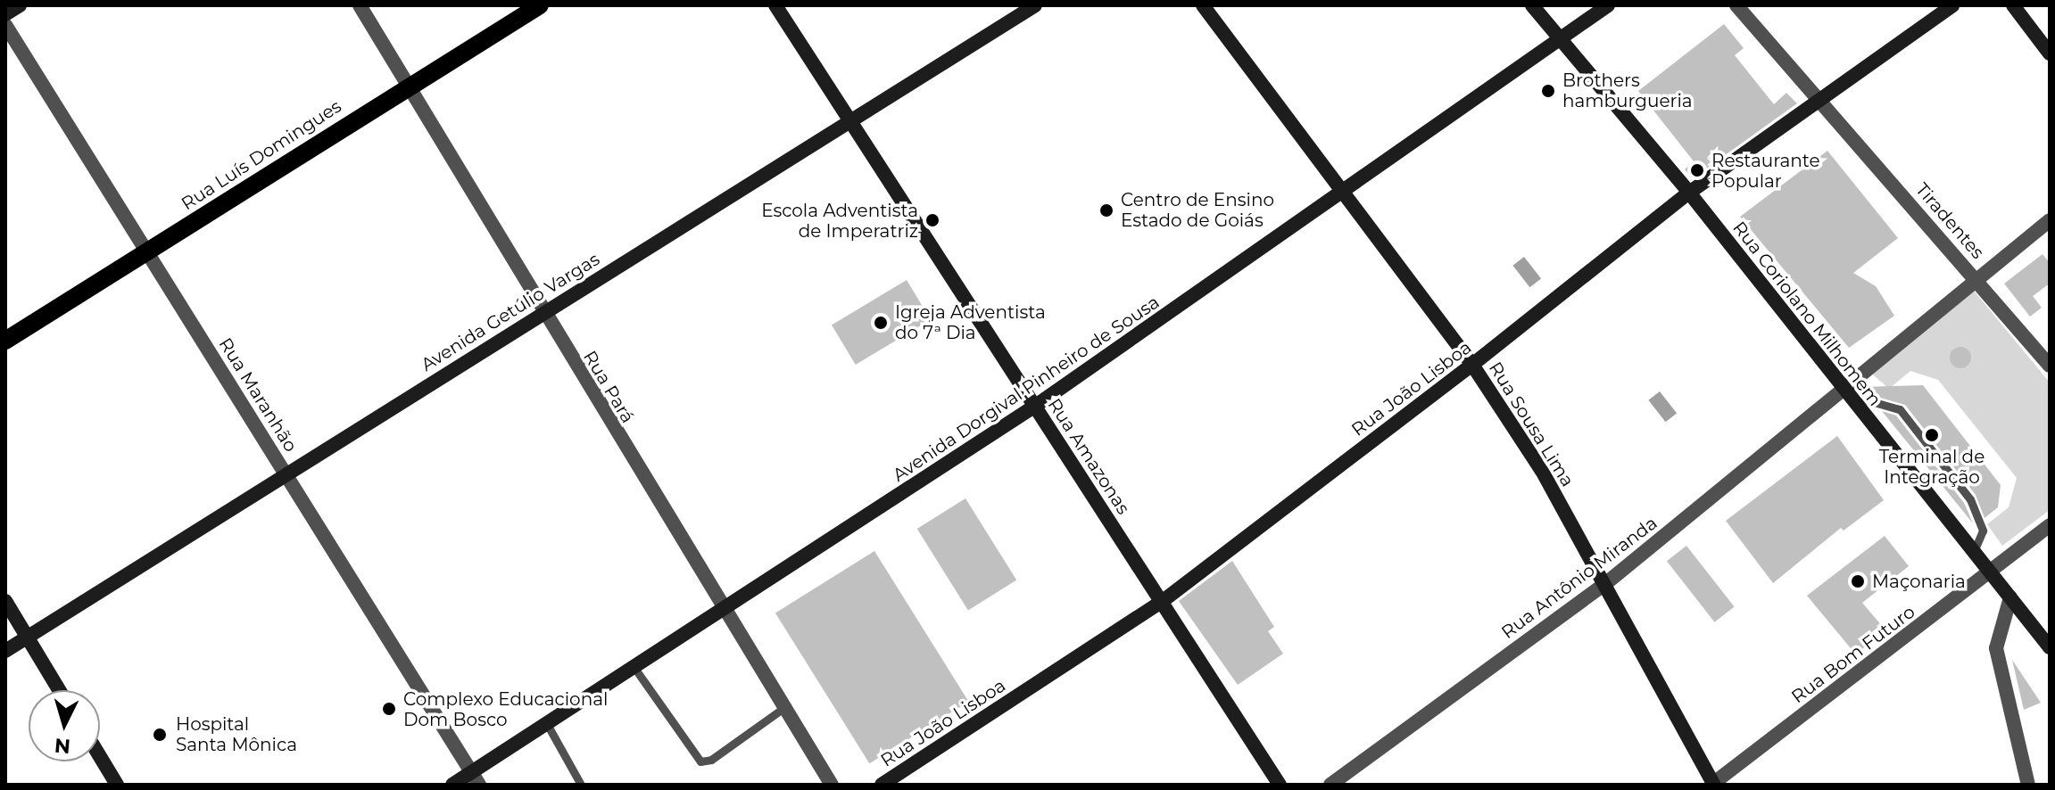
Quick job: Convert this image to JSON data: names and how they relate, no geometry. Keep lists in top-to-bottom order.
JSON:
{
  "streets": {
    "main road": ["Rua Luís Domingues"],
    "street": [
      "Tiradentes",
      "Avenida Getúlio Vargas",
      "Rua Coriolano Milhomem",
      "Rua Pará",
      "Avenida Dorgival Pinheiro de Sousa",
      "Rua João Lisboa",
      "Rua Maranhão",
      "Rua Sousa Lima",
      "Rua Amazonas",
      "Rua Antônio Miranda",
      "Rua Bom Futuro"
    ]
  },
  "crossings": [
    ["Rua Luís Domingues", "Rua Pará"],
    ["Rua Luís Domingues", "Rua Maranhão"],
    ["Tiradentes", "Rua João Lisboa"],
    ["Tiradentes", "Rua Antônio Miranda"],
    ["Avenida Getúlio Vargas", "Rua Pará"],
    ["Avenida Getúlio Vargas", "Rua Maranhão"],
    ["Avenida Getúlio Vargas", "Rua Amazonas"],
    ["Rua Coriolano Milhomem", "Avenida Dorgival Pinheiro de Sousa"],
    ["Rua Coriolano Milhomem", "Rua João Lisboa"],
    ["Rua Coriolano Milhomem", "Rua Antônio Miranda"],
    ["Rua Coriolano Milhomem", "Rua Bom Futuro"],
    ["Rua Pará", "Avenida Dorgival Pinheiro de Sousa"],
    ["Avenida Dorgival Pinheiro de Sousa", "Rua Maranhão"],
    ["Avenida Dorgival Pinheiro de Sousa", "Rua Sousa Lima"],
    ["Avenida Dorgival Pinheiro de Sousa", "Rua Amazonas"],
    ["Rua João Lisboa", "Rua Sousa Lima"],
    ["Rua João Lisboa", "Rua Amazonas"],
    ["Rua Sousa Lima", "Rua Antônio Miranda"],
    ["Rua Sousa Lima", "Rua Bom Futuro"]
  ],
  "places": [
    "Brothers hamburgueria",
    "Restaurante Popular",
    "Centro de Ensino Estado de Goiás",
    "Escola Adventista de Imperatriz",
    "Igreja Adventista do 7ª Dia",
    "Terminal de Integração",
    "Maçonaria",
    "Complexo Educacional Dom Bosco",
    "Hospital Santa Mônica"
  ],
  "north": "bottom"
}
